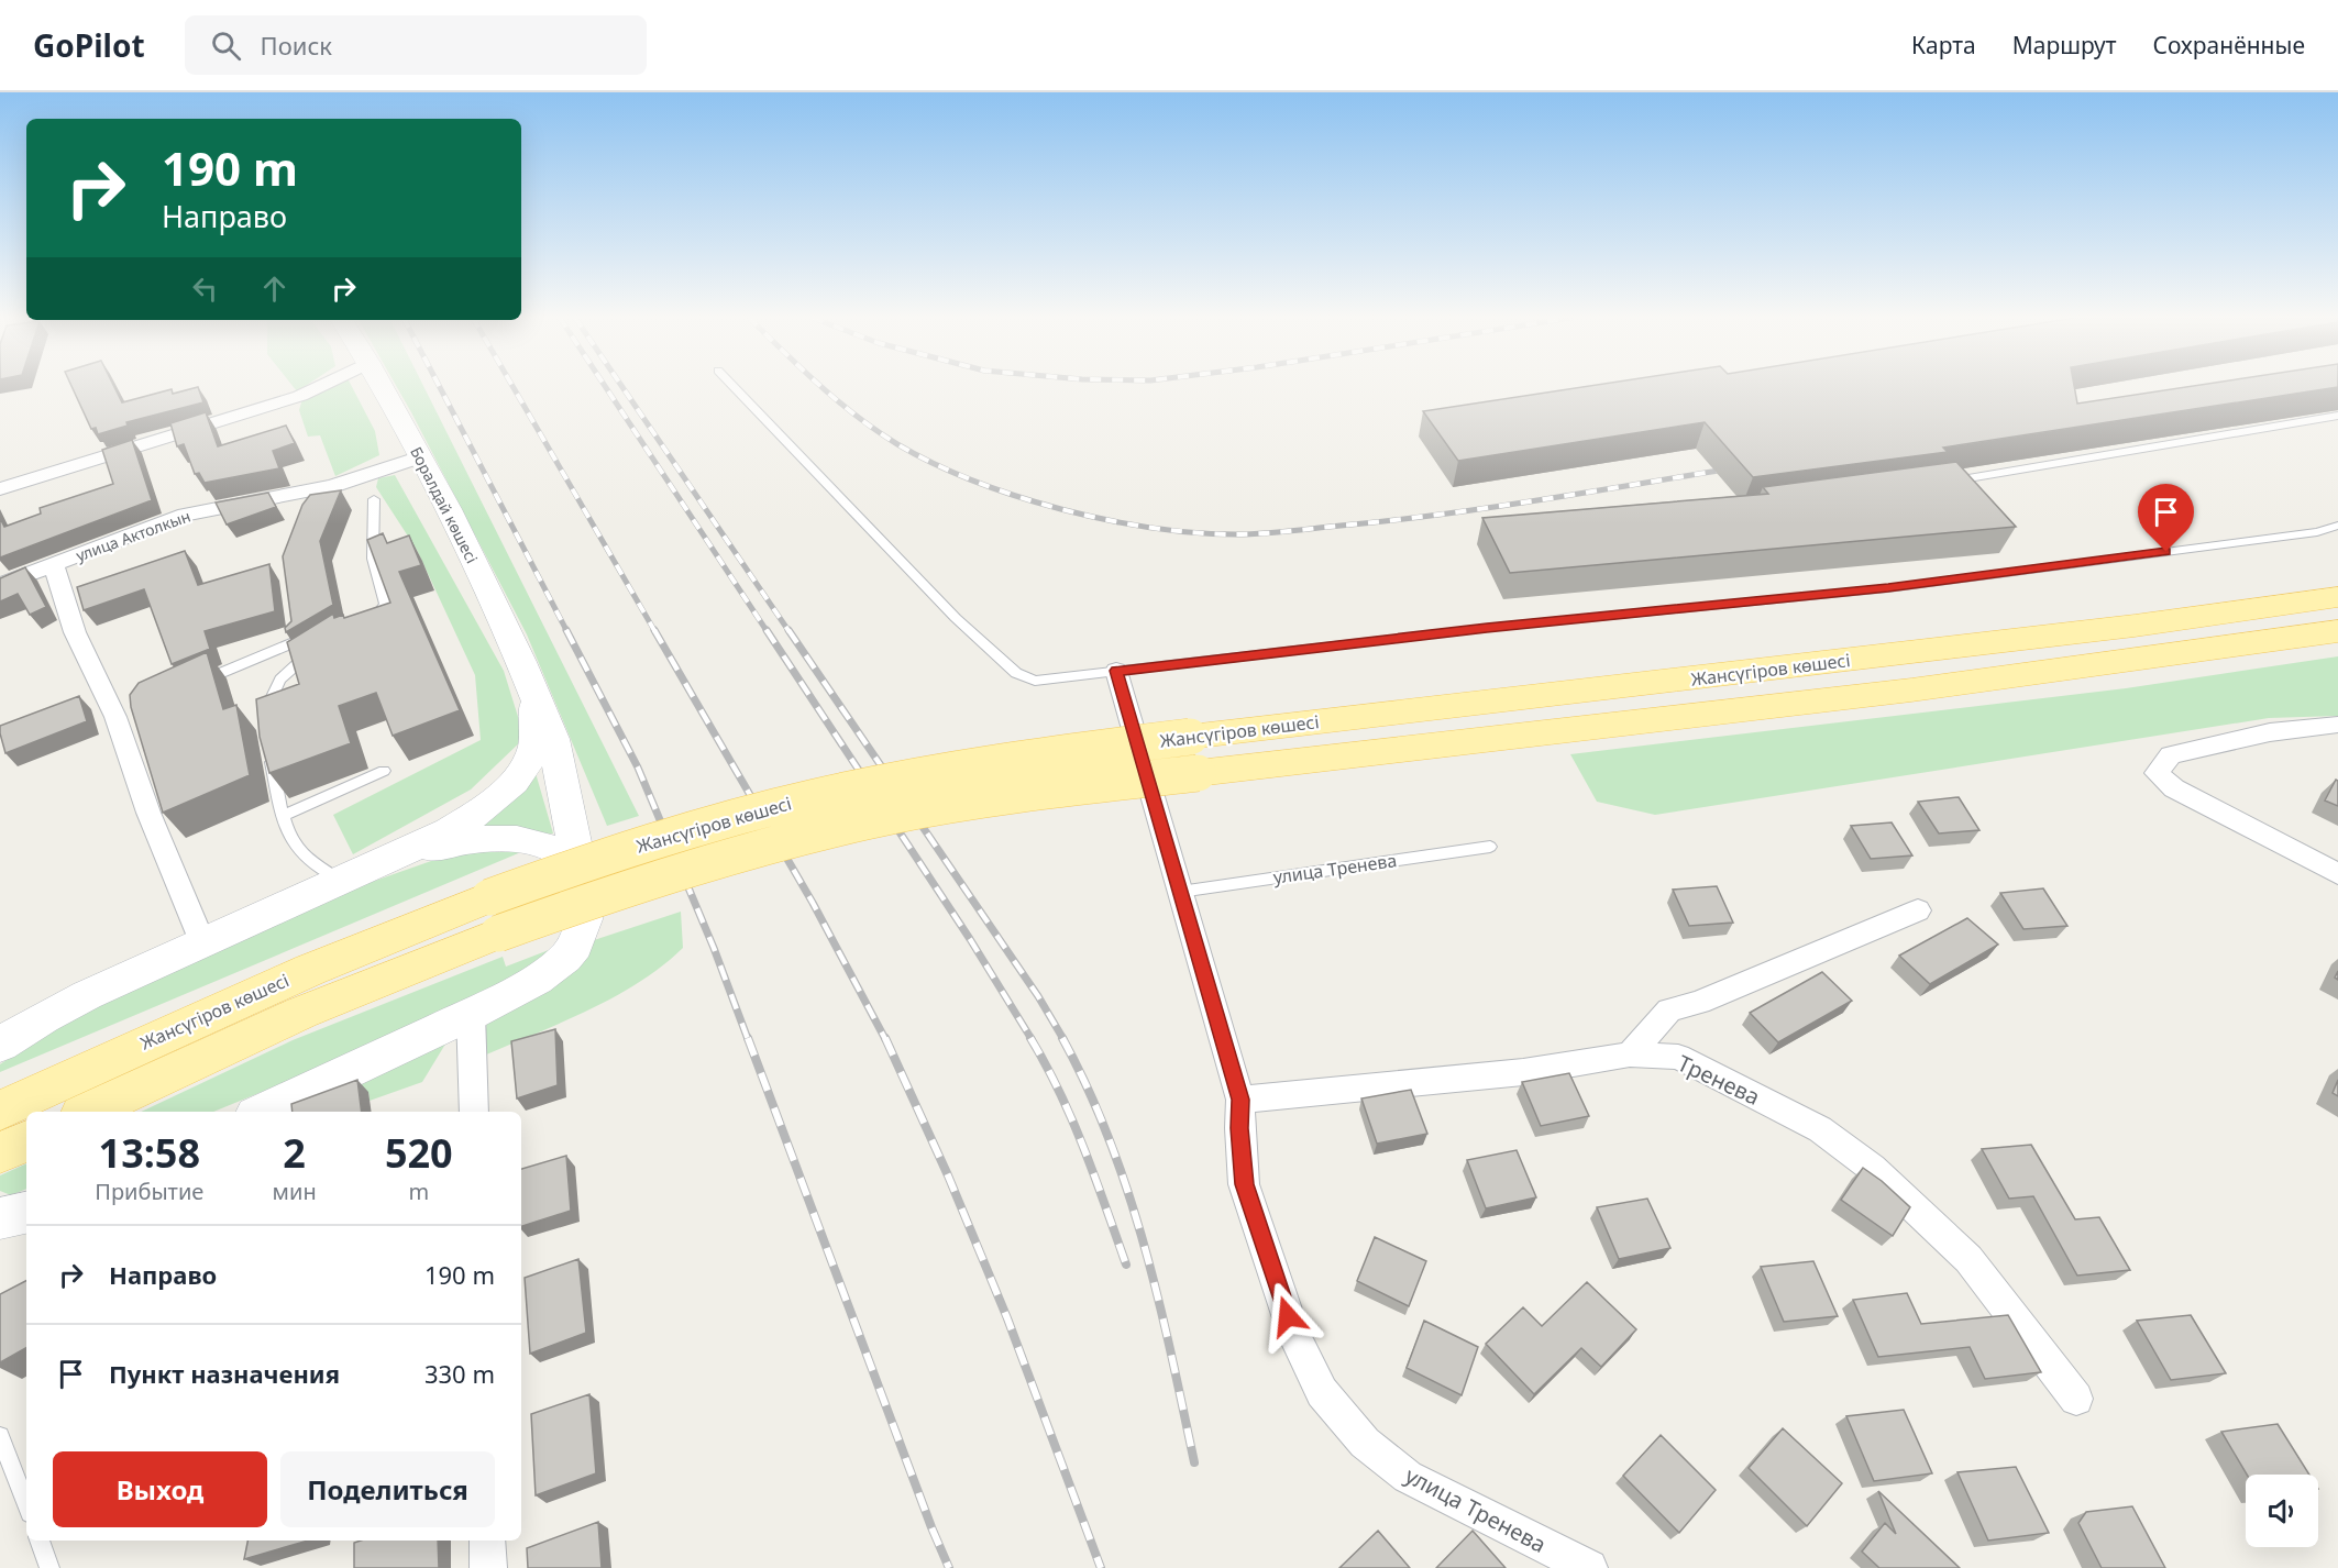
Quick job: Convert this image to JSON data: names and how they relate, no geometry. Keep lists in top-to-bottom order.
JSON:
{
  "streets": {
    "main road": ["Боралдай көшесі", "Жансүгіров көшесі"],
    "street": ["улица Актолкын", "улица Тренева", "Тренева"]
  },
  "crossings": [
    ["Боралдай көшесі", "улица Актолкын"],
    ["улица Тренева", "Тренева"]
  ],
  "page": {
    "header": "GoPilot",
    "search": "Поиск",
    "nav": ["Карта", "Маршрут", "Сохранённые"],
    "turn": ["190 m", "Направо"],
    "eta": [
      "13:58",
      "Прибытие",
      "2",
      "мин",
      "520",
      "m"
    ],
    "list": [
      {
        "name": "Направо",
        "value": "190 m"
      },
      {
        "name": "Пункт назначения",
        "value": "330 m"
      }
    ],
    "buttons": ["Выход", "Поделиться"]
  }
}
